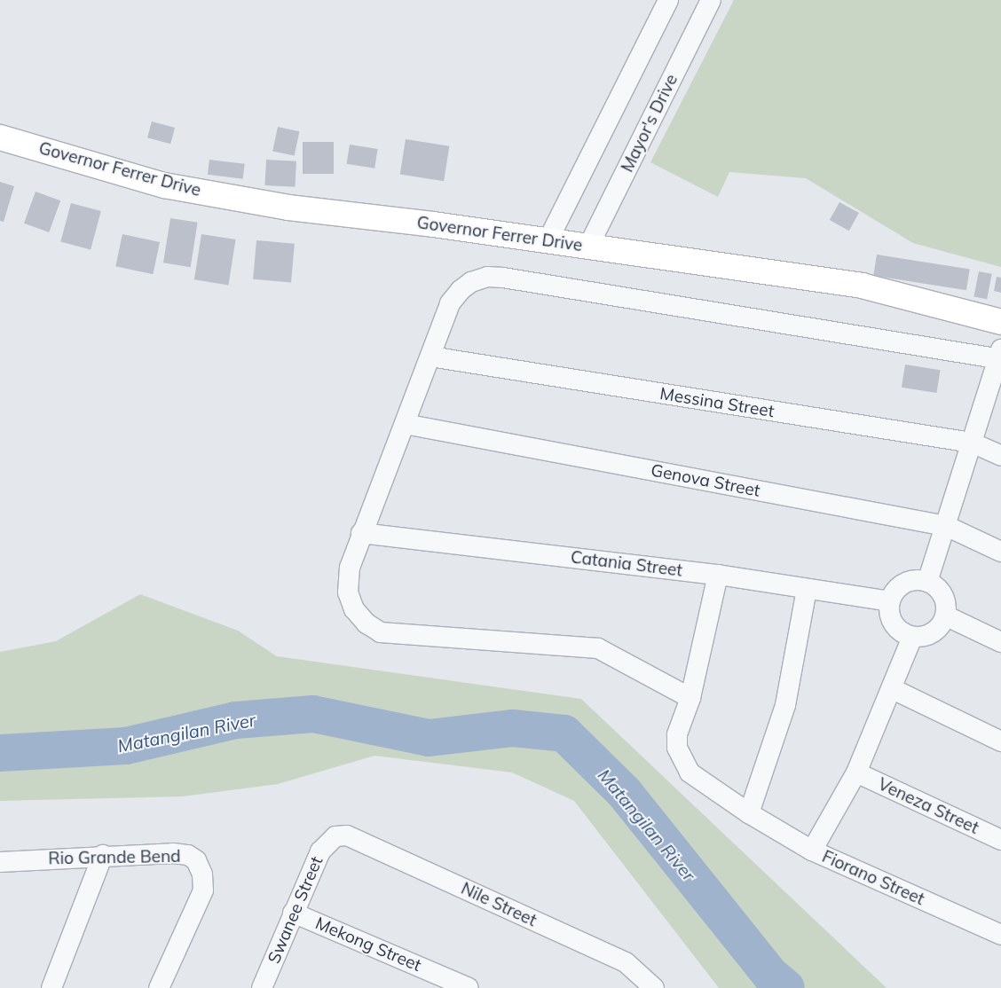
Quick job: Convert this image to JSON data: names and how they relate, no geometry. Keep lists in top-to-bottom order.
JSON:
{
  "streets": {
    "main road": ["Governor Ferrer Drive"],
    "street": [
      "Mayor's Drive",
      "Messina Street",
      "Genova Street",
      "Catania Street",
      "Veneza Street",
      "Rio Grande Bend",
      "Fiorano Street",
      "Nile Street",
      "Swanee Street",
      "Mekong Street"
    ]
  },
  "crossings": [
    ["Mayor's Drive", "Governor Ferrer Drive"],
    ["Catania Street", "Fiorano Street"],
    ["Nile Street", "Swanee Street"],
    ["Swanee Street", "Mekong Street"]
  ],
  "water": ["Matangilan River"]
}
